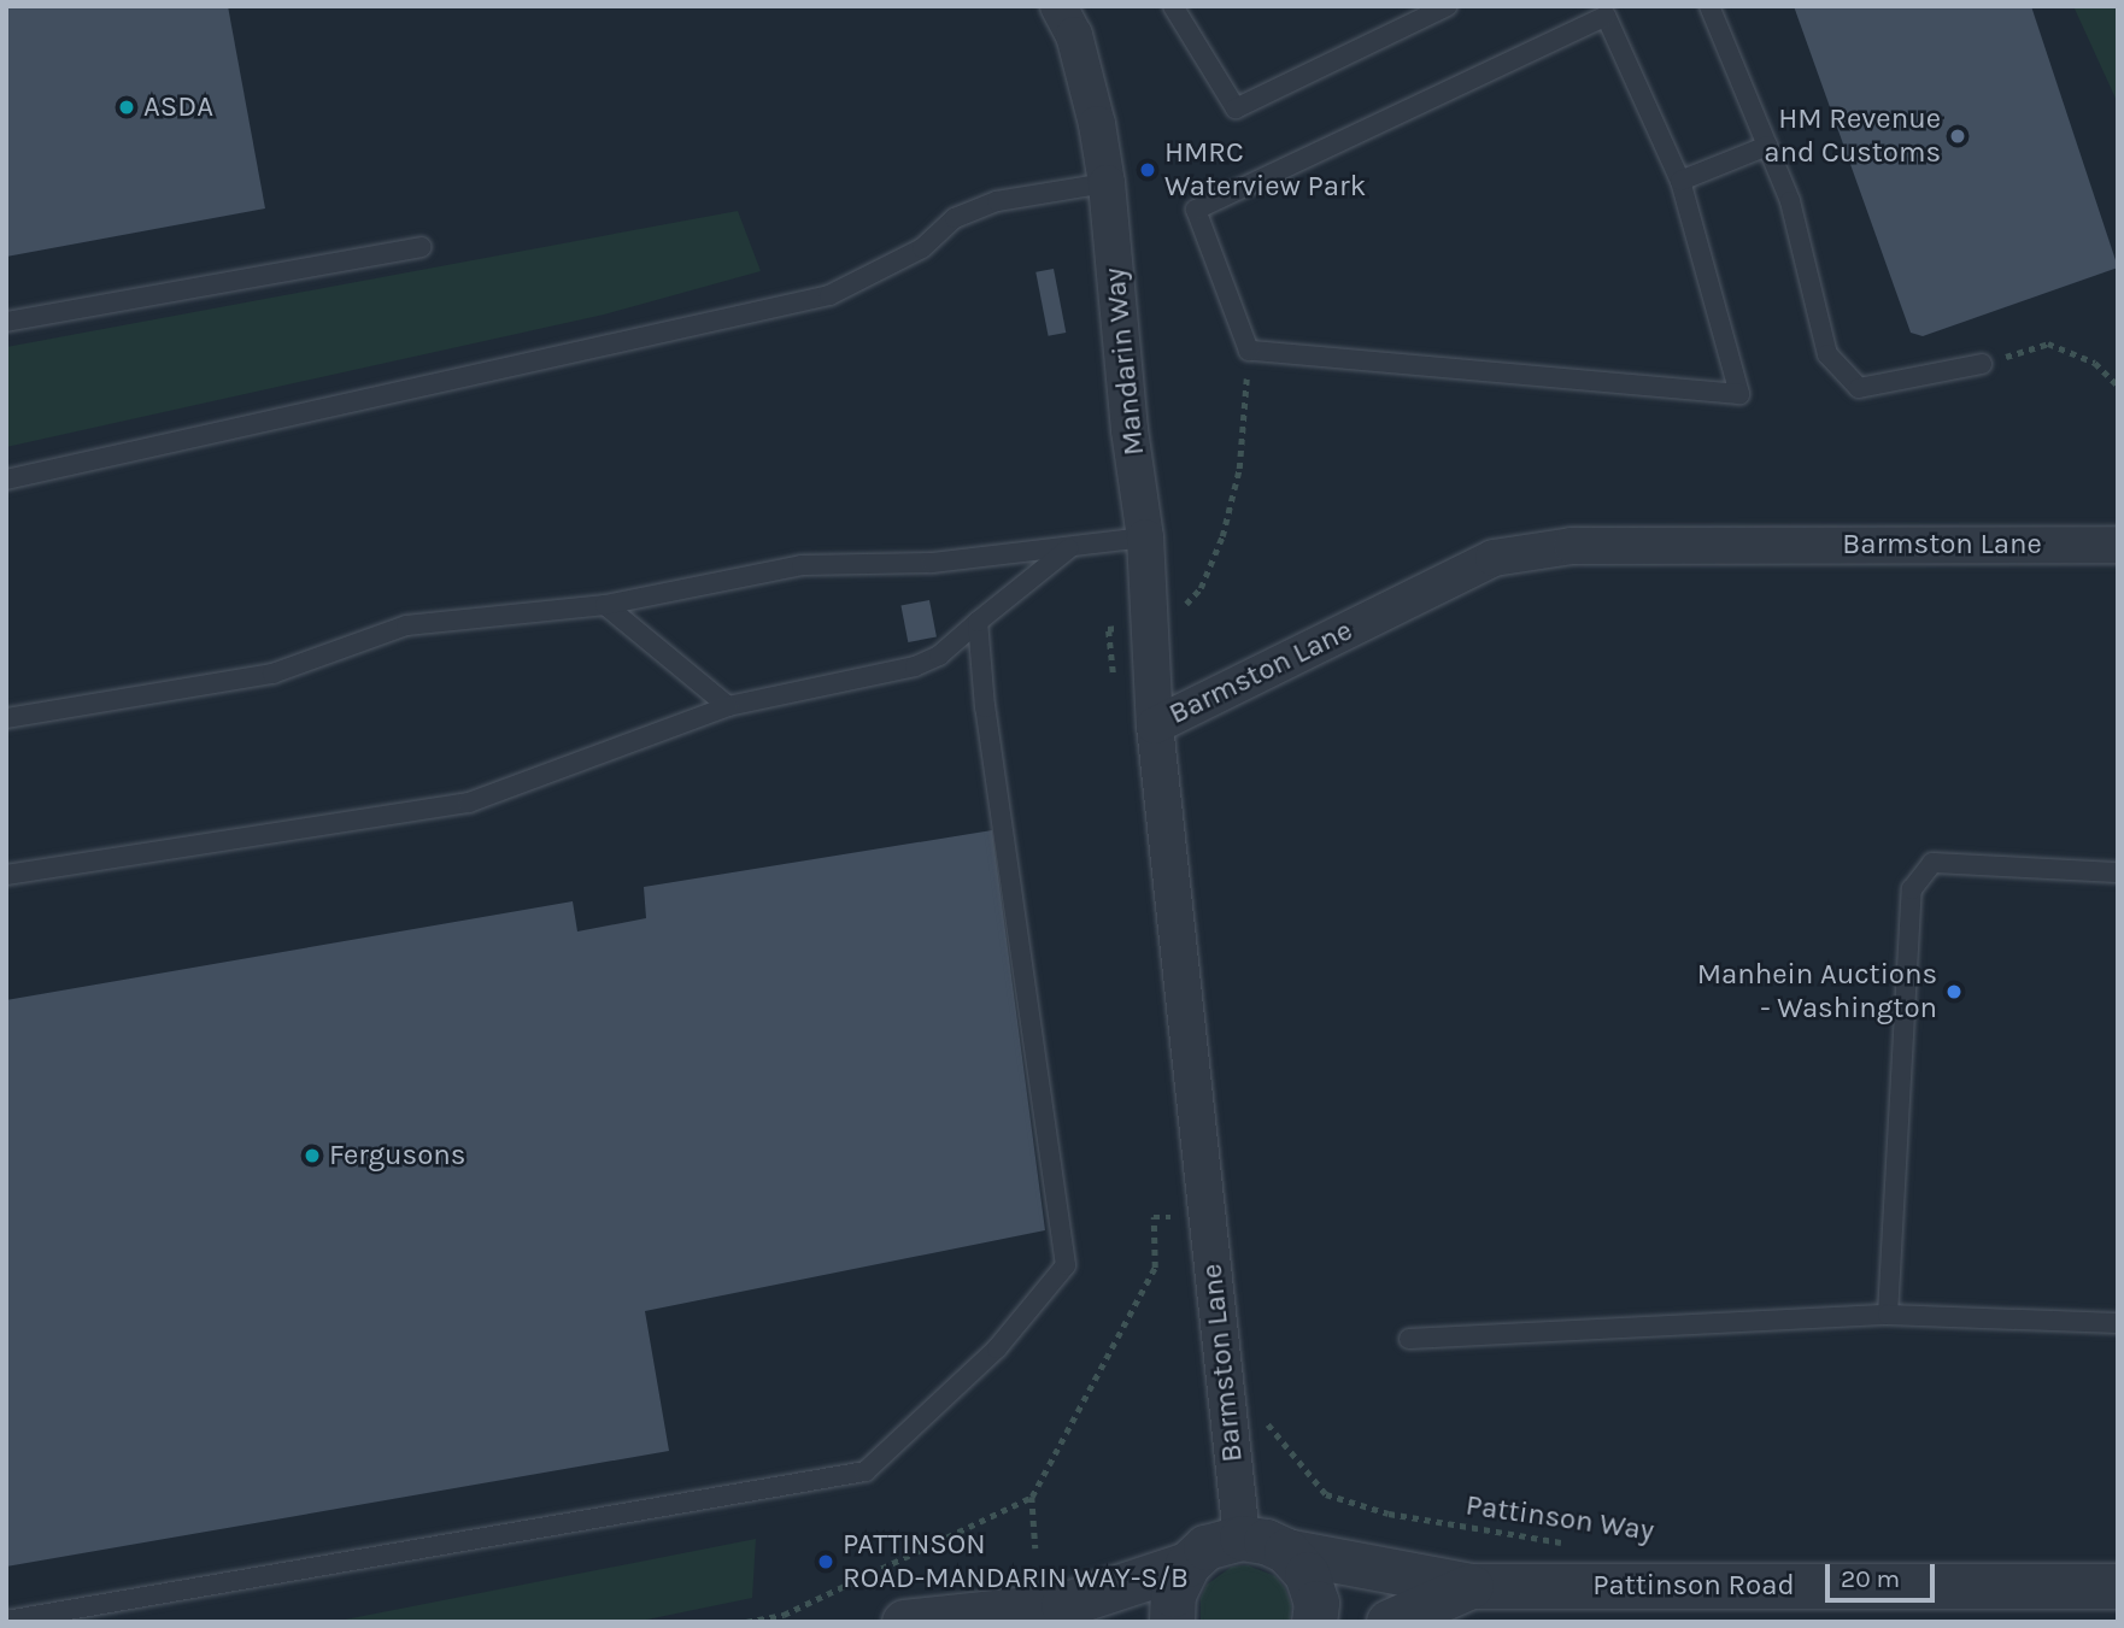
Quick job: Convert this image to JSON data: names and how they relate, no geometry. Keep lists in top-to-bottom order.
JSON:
{
  "streets": {
    "street": ["Mandarin Way", "Barmston Lane", "Pattinson Road"],
    "path": ["Pattinson Way"]
  },
  "crossings": [
    ["Mandarin Way", "Barmston Lane"],
    ["Barmston Lane", "Pattinson Road"]
  ],
  "places": [
    "ASDA",
    "HM Revenue and Customs",
    "HMRC Waterview Park",
    "Manhein Auctions - Washington",
    "Fergusons",
    "PATTINSON ROAD-MANDARIN WAY-S/B"
  ],
  "scale_bar": "20 m"
}
